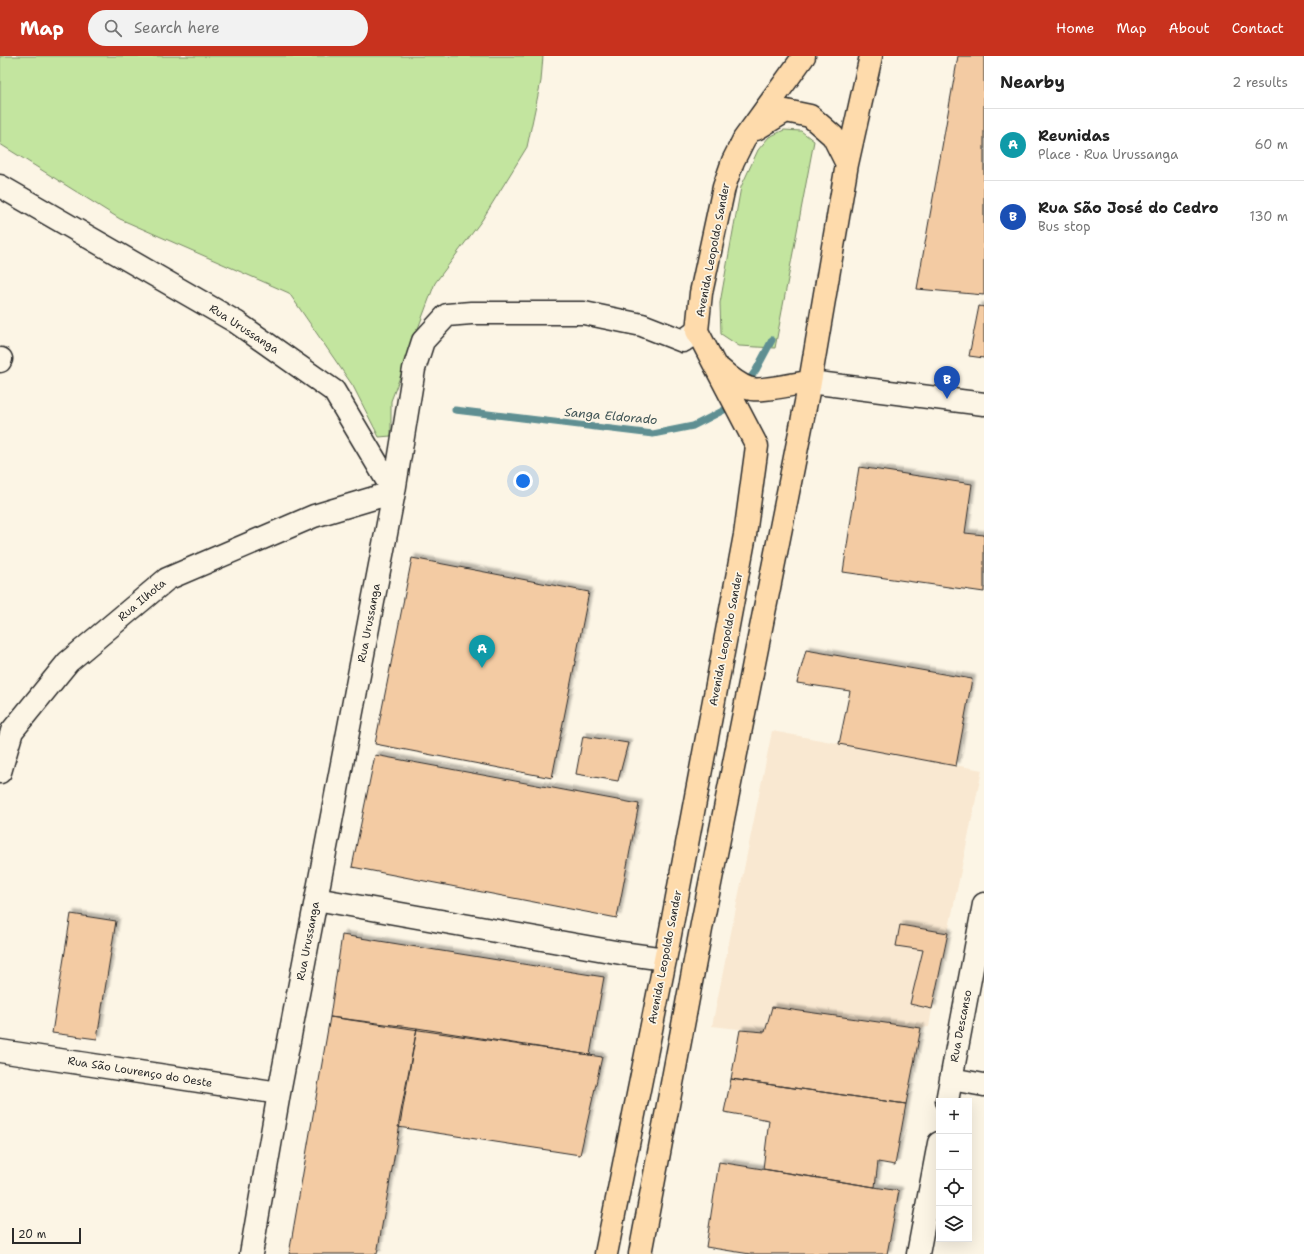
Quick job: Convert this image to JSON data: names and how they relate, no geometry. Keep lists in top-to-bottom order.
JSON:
{
  "streets": {
    "highway": ["Avenida Leopoldo Sander"],
    "street": [
      "Rua Urussanga",
      "Rua Ilhota",
      "Rua Descanso",
      "Rua São Lourenço do Oeste"
    ]
  },
  "crossings": [
    ["Rua Urussanga", "Rua Ilhota"],
    ["Rua Urussanga", "Rua São Lourenço do Oeste"]
  ],
  "water": ["Sanga Eldorado"],
  "scale_bar": "20 m",
  "page": {
    "header": "Map",
    "search": "Search here",
    "nav": [
      "Home",
      "Map",
      "About",
      "Contact"
    ],
    "heading": ["Nearby", "2 results"],
    "list": [
      {
        "mark": "A",
        "name": "Reunidas",
        "note": "Place · Rua Urussanga",
        "value": "60 m"
      },
      {
        "mark": "B",
        "name": "Rua São José do Cedro",
        "note": "Bus stop",
        "value": "130 m"
      }
    ],
    "pins": ["B", "A"],
    "map_buttons": ["+", "−"],
    "scale": "20 m"
  }
}
